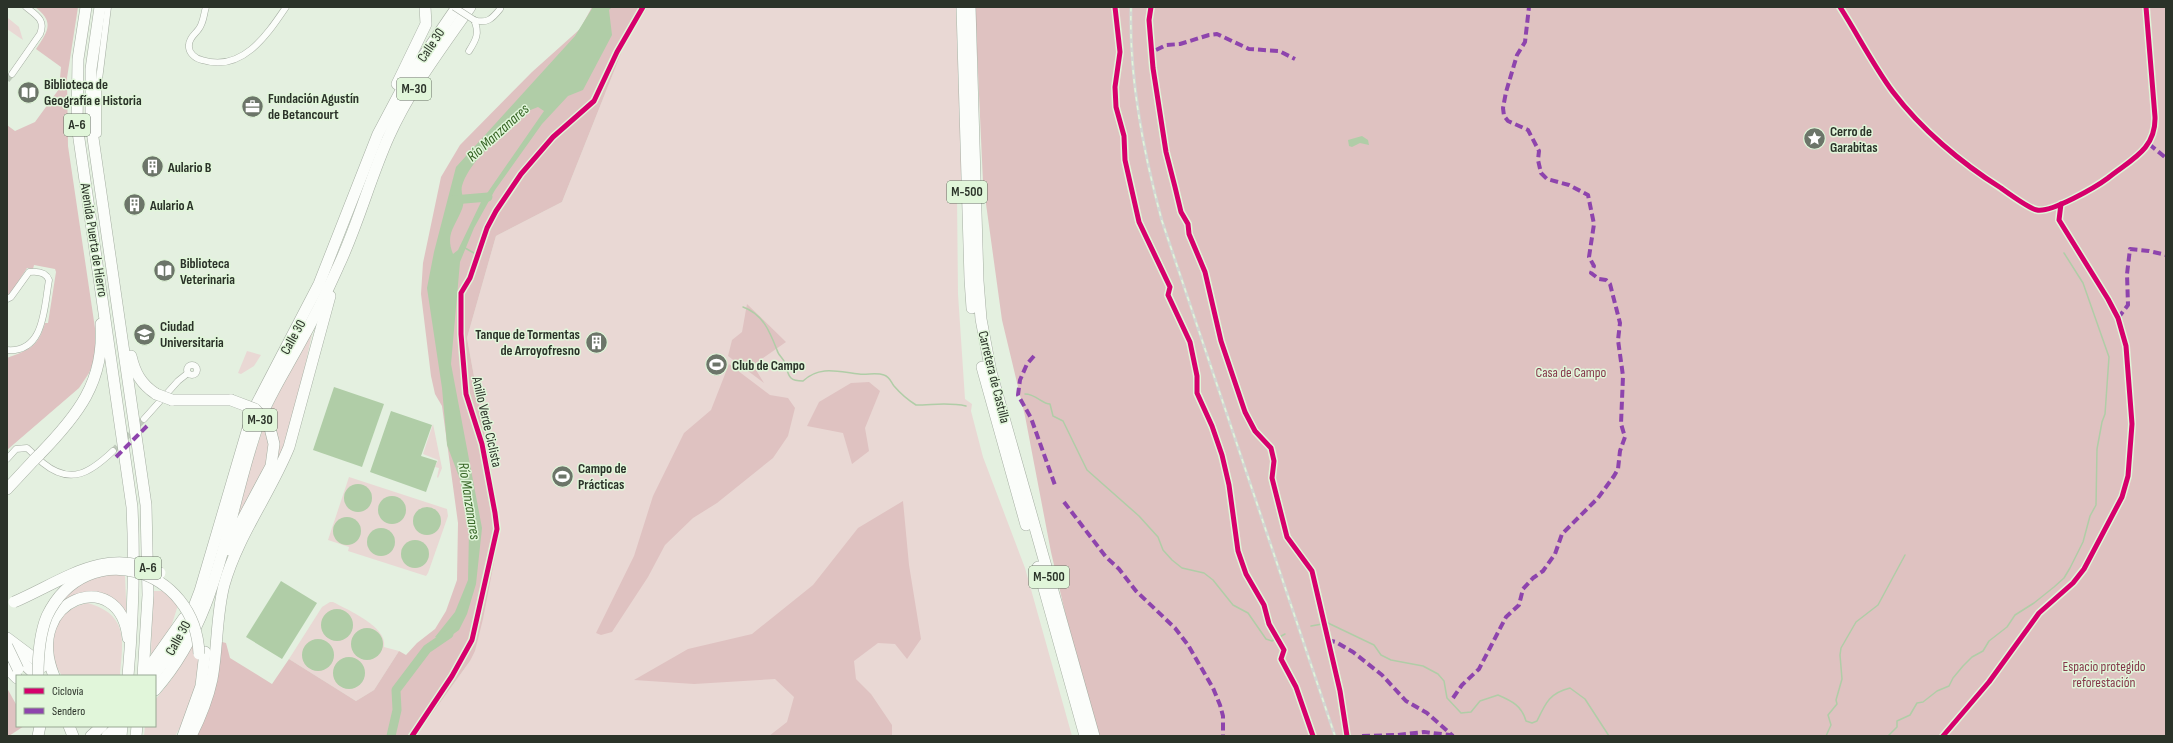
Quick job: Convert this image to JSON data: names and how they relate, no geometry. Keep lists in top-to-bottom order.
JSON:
{
  "streets": {
    "highway": [
      "Calle 30",
      "M-30",
      "A-6",
      "M-500",
      "Avenida Puerta de Hierro",
      "Carretera de Castilla"
    ],
    "cycle path": ["Anillo Verde Ciclista"]
  },
  "crossings": [
    ["A-6", "Avenida Puerta de Hierro"]
  ],
  "water": ["Río Manzanares"],
  "parks": ["Casa de Campo", "Espacio protegido reforestación"],
  "places": {
    "library": ["Biblioteca de Geografía e Historia", "Biblioteca Veterinaria"],
    "office": ["Fundación Agustín de Betancourt"],
    "place": ["Cerro de Garabitas"],
    "building": ["Aulario B", "Aulario A", "Tanque de Tormentas de Arroyofresno"],
    "school or university": ["Ciudad Universitaria"],
    "sports": ["Club de Campo", "Campo de Prácticas"]
  },
  "legend": ["Ciclovía", "Sendero"]
}
